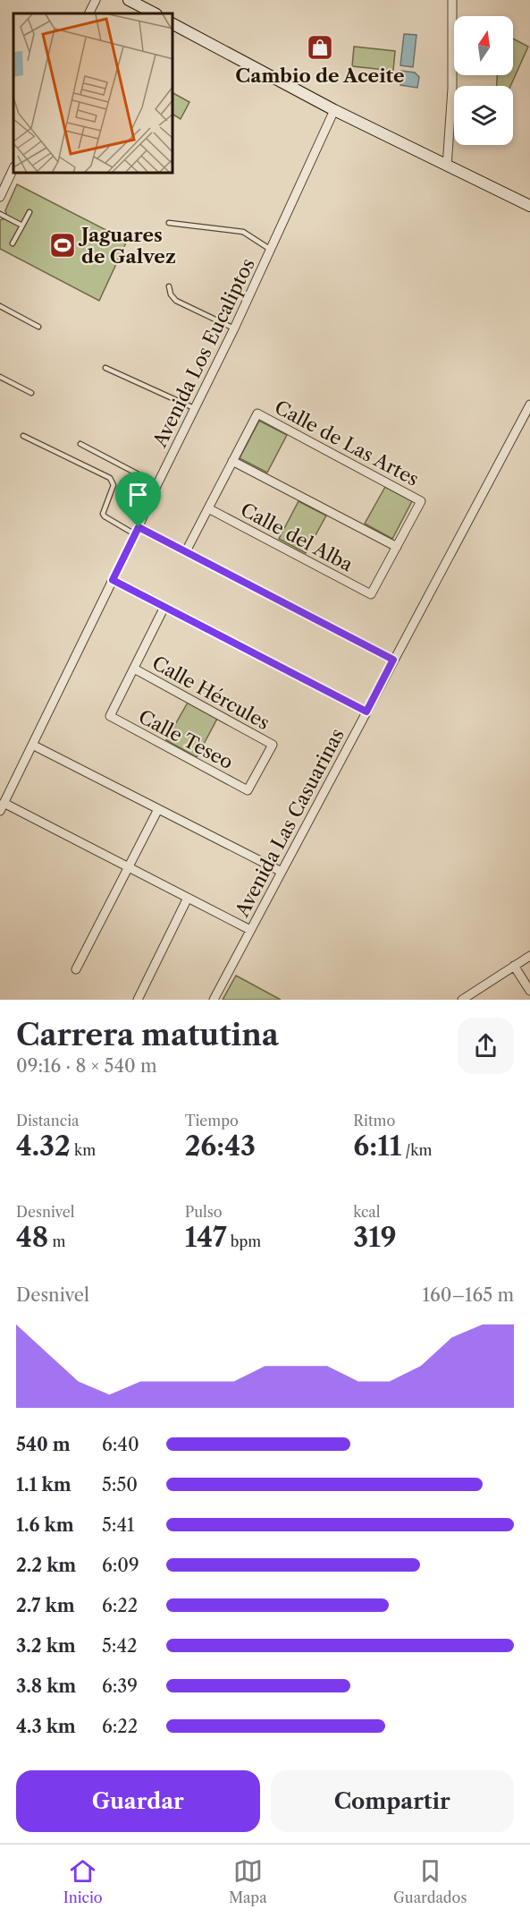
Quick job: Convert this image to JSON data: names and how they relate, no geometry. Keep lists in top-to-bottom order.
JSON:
{
  "streets": {
    "street": [
      "Avenida Los Eucaliptos",
      "Calle de Las Artes",
      "Calle del Alba",
      "Calle Hércules",
      "Calle Teseo",
      "Avenida Las Casuarinas"
    ]
  },
  "crossings": [
    ["Calle de Las Artes", "Calle del Alba"],
    ["Calle Hércules", "Calle Teseo"]
  ],
  "places": {
    "shop": ["Cambio de Aceite"],
    "sports": ["Jaguares de Galvez"]
  },
  "north": "top",
  "page": {
    "heading": ["Carrera matutina", "09:16 · 8 × 540 m"],
    "stats": [
      ["Distancia", "4.32 km"],
      ["Tiempo", "26:43"],
      ["Ritmo", "6:11 /km"],
      ["Desnivel", "48 m"],
      ["Pulso", "147 bpm"],
      ["kcal", "319"]
    ],
    "chart": ["Desnivel", "160–165 m"],
    "list": [
      {
        "name": "540 m",
        "note": "6:40"
      },
      {
        "name": "1.1 km",
        "note": "5:50"
      },
      {
        "name": "1.6 km",
        "note": "5:41"
      },
      {
        "name": "2.2 km",
        "note": "6:09"
      },
      {
        "name": "2.7 km",
        "note": "6:22"
      },
      {
        "name": "3.2 km",
        "note": "5:42"
      },
      {
        "name": "3.8 km",
        "note": "6:39"
      },
      {
        "name": "4.3 km",
        "note": "6:22"
      }
    ],
    "buttons": ["Guardar", "Compartir"],
    "tabs": ["Inicio", "Mapa", "Guardados"]
  }
}
